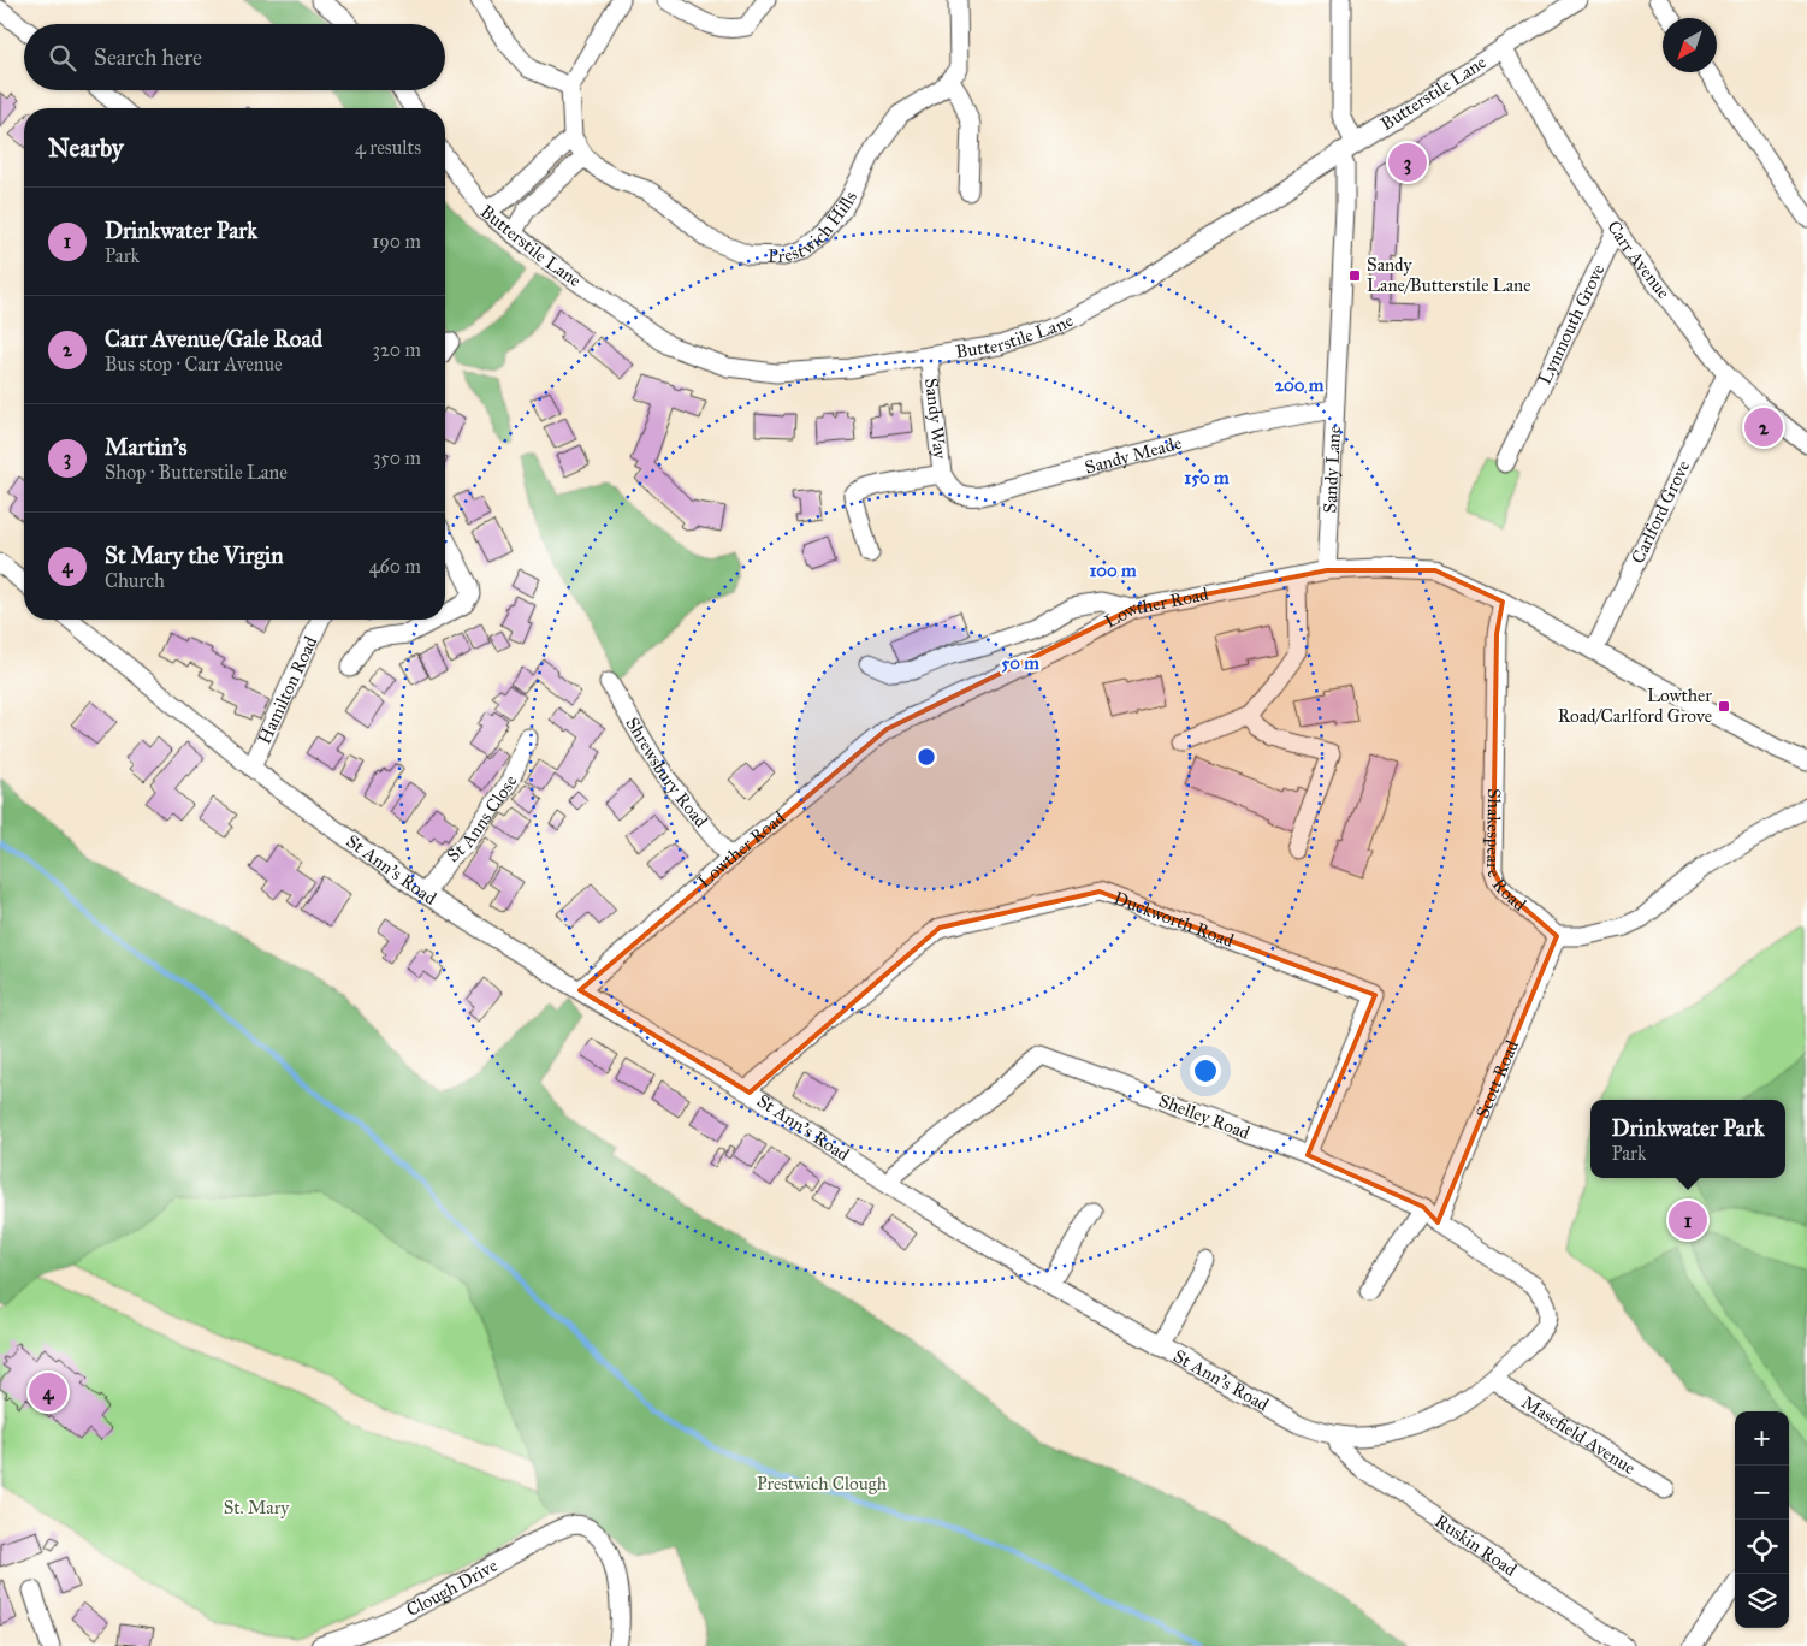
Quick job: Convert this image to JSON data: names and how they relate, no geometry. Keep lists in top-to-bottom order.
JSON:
{
  "streets": {
    "street": [
      "Butterstile Lane",
      "Prestwich Hills",
      "Carr Avenue",
      "Lynmouth Grove",
      "Sandy Way",
      "Sandy Meade",
      "Sandy Lane",
      "Carlford Grove",
      "Lowther Road",
      "Hamilton Road",
      "Shrewsbury Road",
      "St Anns Close",
      "Shakespeare Road",
      "St Ann's Road",
      "Duckworth Road",
      "Scott Road",
      "Shelley Road",
      "Masefield Avenue",
      "Ruskin Road",
      "Clough Drive"
    ]
  },
  "crossings": [
    ["Butterstile Lane", "Carr Avenue"],
    ["Butterstile Lane", "Sandy Way"],
    ["Butterstile Lane", "Sandy Lane"],
    ["Carr Avenue", "Lynmouth Grove"],
    ["Carr Avenue", "Carlford Grove"],
    ["Sandy Way", "Sandy Meade"],
    ["Sandy Meade", "Sandy Lane"],
    ["Sandy Lane", "Lowther Road"],
    ["Carlford Grove", "Lowther Road"],
    ["Lowther Road", "Shrewsbury Road"],
    ["Lowther Road", "Shakespeare Road"],
    ["Lowther Road", "St Ann's Road"],
    ["Hamilton Road", "St Ann's Road"],
    ["St Anns Close", "St Ann's Road"],
    ["Shakespeare Road", "Scott Road"],
    ["St Ann's Road", "Duckworth Road"],
    ["St Ann's Road", "Shelley Road"],
    ["St Ann's Road", "Masefield Avenue"],
    ["St Ann's Road", "Ruskin Road"],
    ["Duckworth Road", "Shelley Road"],
    ["Scott Road", "Shelley Road"]
  ],
  "parks": ["Prestwich Clough", "St. Mary"],
  "places": {
    "transit": ["Sandy Lane/Butterstile Lane", "Lowther Road/Carlford Grove"]
  },
  "north": "bottom left",
  "page": {
    "search": "Search here",
    "heading": ["Nearby", "4 results"],
    "pins": [
      "3",
      "2",
      "1",
      "4"
    ],
    "list": [
      {
        "mark": "1",
        "name": "Drinkwater Park",
        "note": "Park",
        "value": "190 m"
      },
      {
        "mark": "2",
        "name": "Carr Avenue/Gale Road",
        "note": "Bus stop · Carr Avenue",
        "value": "320 m"
      },
      {
        "mark": "3",
        "name": "Martin's",
        "note": "Shop · Butterstile Lane",
        "value": "350 m"
      },
      {
        "mark": "4",
        "name": "St Mary the Virgin",
        "note": "Church",
        "value": "460 m"
      }
    ],
    "popup": ["Drinkwater Park", "Park"],
    "map_buttons": ["+", "−"]
  },
  "rings": [
    "200 m",
    "150 m",
    "100 m",
    "50 m"
  ]
}
